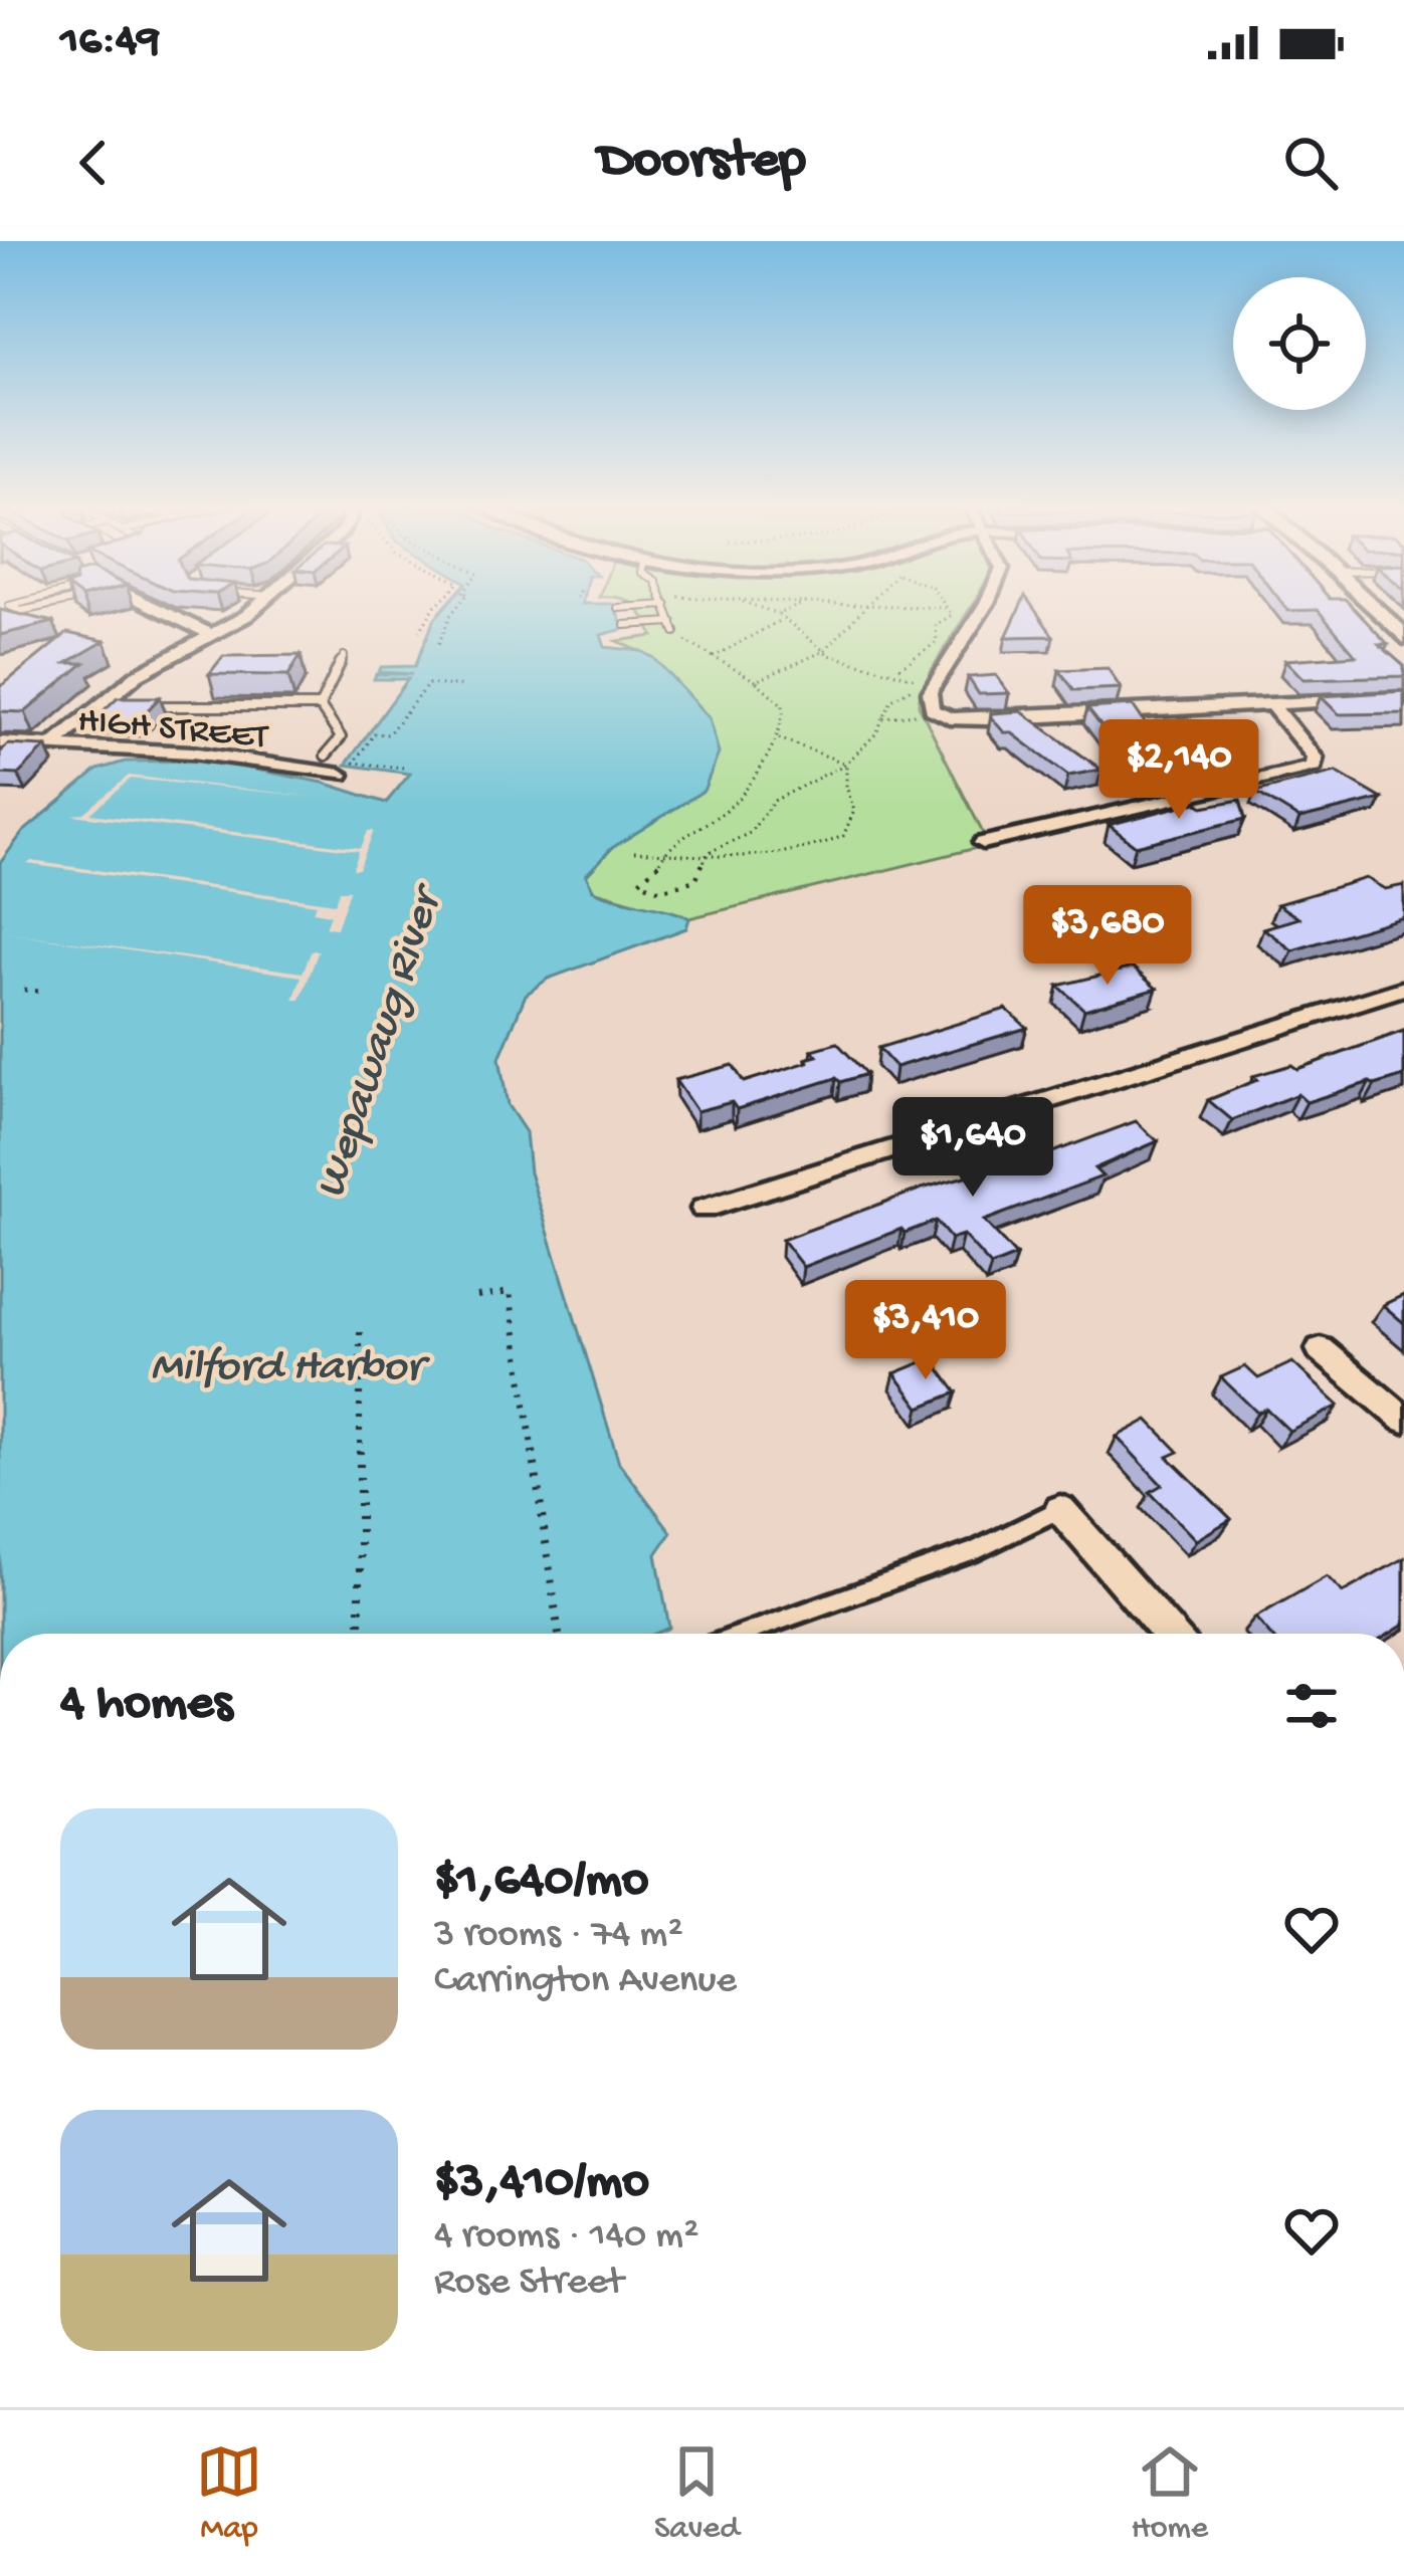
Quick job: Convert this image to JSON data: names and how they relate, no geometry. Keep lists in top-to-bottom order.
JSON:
{
  "streets": {
    "street": ["HIGH STREET"]
  },
  "water": ["Wepawaug River", "Milford Harbor"],
  "page": {
    "status": "16:49",
    "header": "Doorstep",
    "price": [
      "$2,140",
      "$3,680",
      "$1,640",
      "$3,410"
    ],
    "heading": "4 homes",
    "list": [
      {
        "name": "$1,640/mo",
        "note": "3 rooms · 74 m² · Carrington Avenue"
      },
      {
        "name": "$3,410/mo",
        "note": "4 rooms · 140 m² · Rose Street"
      }
    ],
    "tabs": ["Map", "Saved", "Home"]
  }
}
